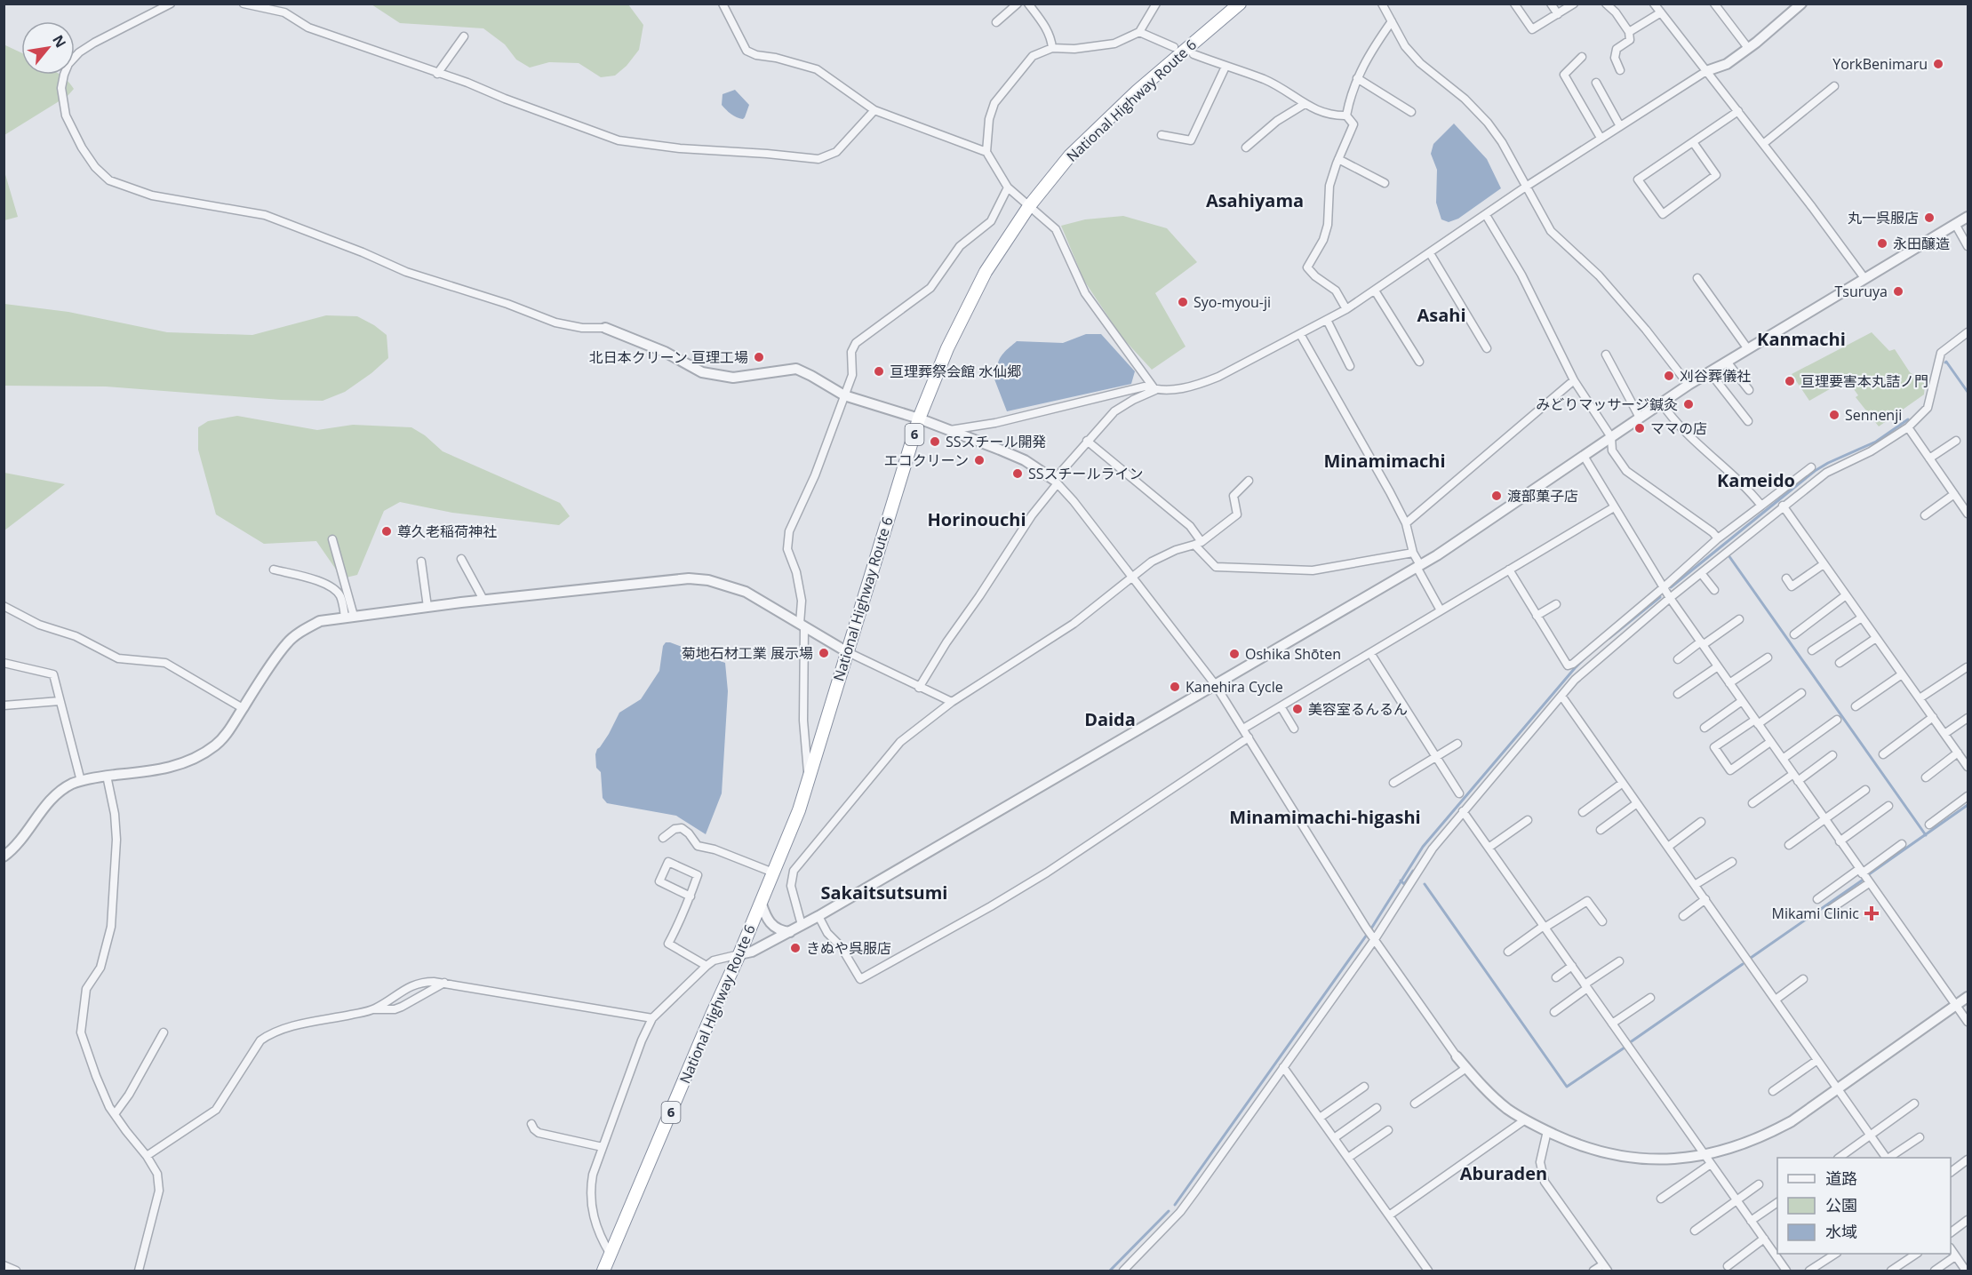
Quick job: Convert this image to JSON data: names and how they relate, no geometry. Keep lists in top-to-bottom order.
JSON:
{
  "streets": {
    "highway": ["National Highway Route 6", "6"]
  },
  "districts": [
    "Asahiyama",
    "Asahi",
    "Kanmachi",
    "Minamimachi",
    "Kameido",
    "Horinouchi",
    "Daida",
    "Minamimachi-higashi",
    "Sakaitsutsumi",
    "Aburaden"
  ],
  "places": {
    "other": [
      "YorkBenimaru",
      "丸一呉服店",
      "永田醸造",
      "Tsuruya",
      "Syo-myou-ji",
      "北日本クリーン 亘理工場",
      "亘理葬祭会館 水仙郷",
      "刈谷葬儀社",
      "亘理要害本丸詰ノ門",
      "みどりマッサージ鍼灸",
      "Sennenji",
      "ママの店",
      "SSスチール開発",
      "エコクリーン",
      "SSスチールライン",
      "渡部菓子店",
      "尊久老稲荷神社",
      "菊地石材工業 展示場",
      "Oshika Shōten",
      "Kanehira Cycle",
      "美容室るんるん",
      "きぬや呉服店"
    ],
    "health": ["Mikami Clinic"]
  },
  "legend": ["道路", "公園", "水域"],
  "north": "top right"
}
